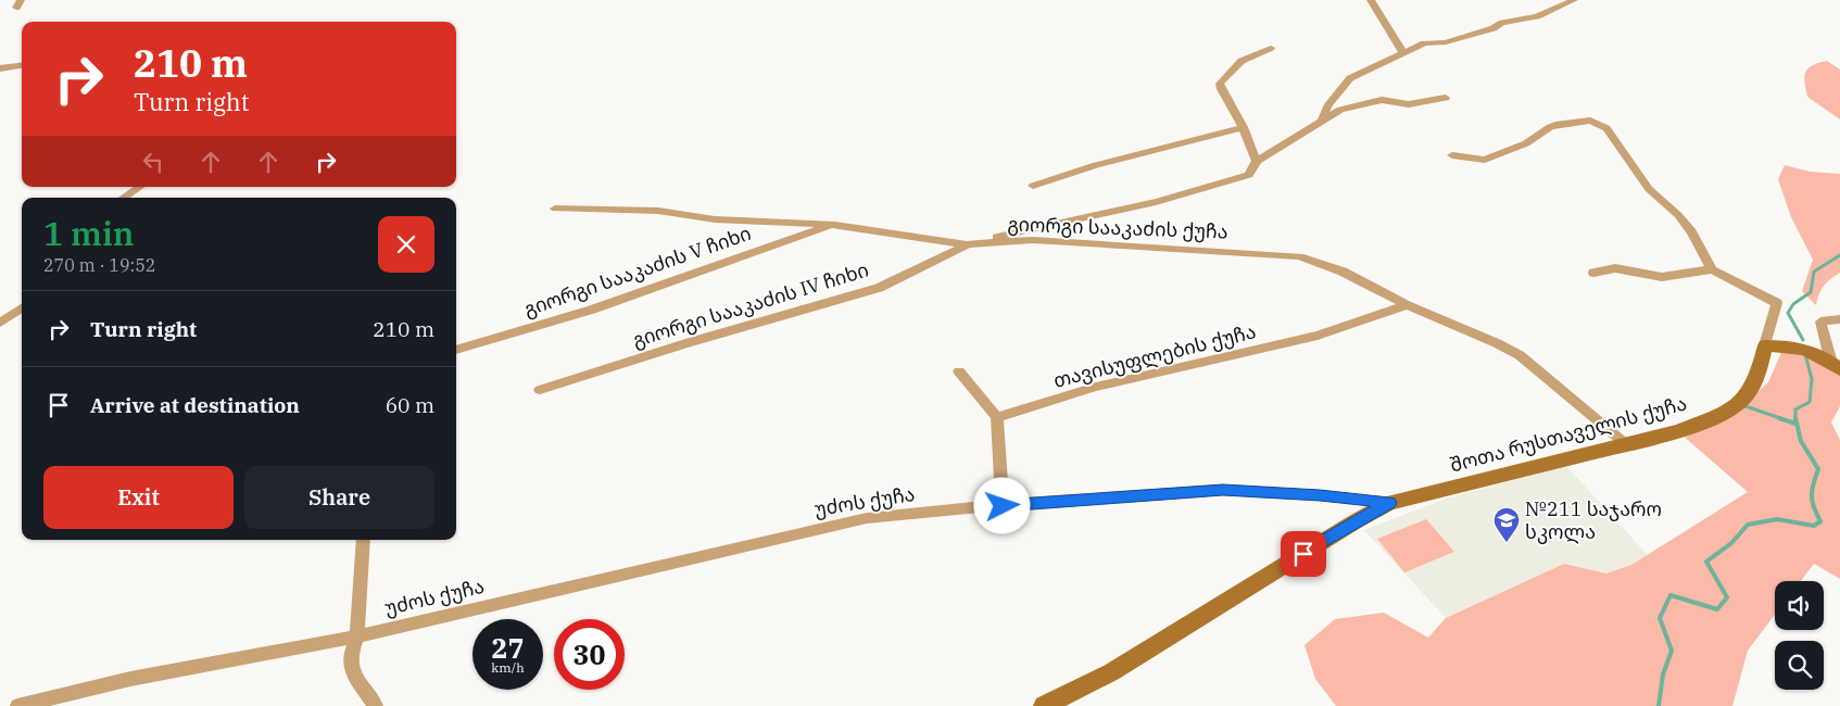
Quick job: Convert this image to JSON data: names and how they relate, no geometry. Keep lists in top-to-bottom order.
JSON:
{
  "streets": {
    "street": [
      "გიორგი სააკაძის ქუჩა",
      "გიორგი სააკაძის V ჩიხი",
      "გიორგი სააკაძის IV ჩიხი",
      "თავისუფლების ქუჩა",
      "შოთა რუსთაველის ქუჩა",
      "უძოს ქუჩა"
    ]
  },
  "crossings": [
    ["გიორგი სააკაძის ქუჩა", "გიორგი სააკაძის V ჩიხი"],
    ["გიორგი სააკაძის ქუჩა", "გიორგი სააკაძის IV ჩიხი"],
    ["გიორგი სააკაძის ქუჩა", "თავისუფლების ქუჩა"],
    ["გიორგი სააკაძის ქუჩა", "შოთა რუსთაველის ქუჩა"],
    ["შოთა რუსთაველის ქუჩა", "უძოს ქუჩა"]
  ],
  "places": {
    "school or university": ["№211 საჯარო სკოლა"]
  },
  "page": {
    "turn": ["210 m", "Turn right"],
    "heading": ["1 min", "270 m · 19:52"],
    "list": [
      {
        "name": "Turn right",
        "value": "210 m"
      },
      {
        "name": "Arrive at destination",
        "value": "60 m"
      }
    ],
    "buttons": ["Exit", "Share"],
    "speed": "27 km/h",
    "limit": "30"
  }
}
